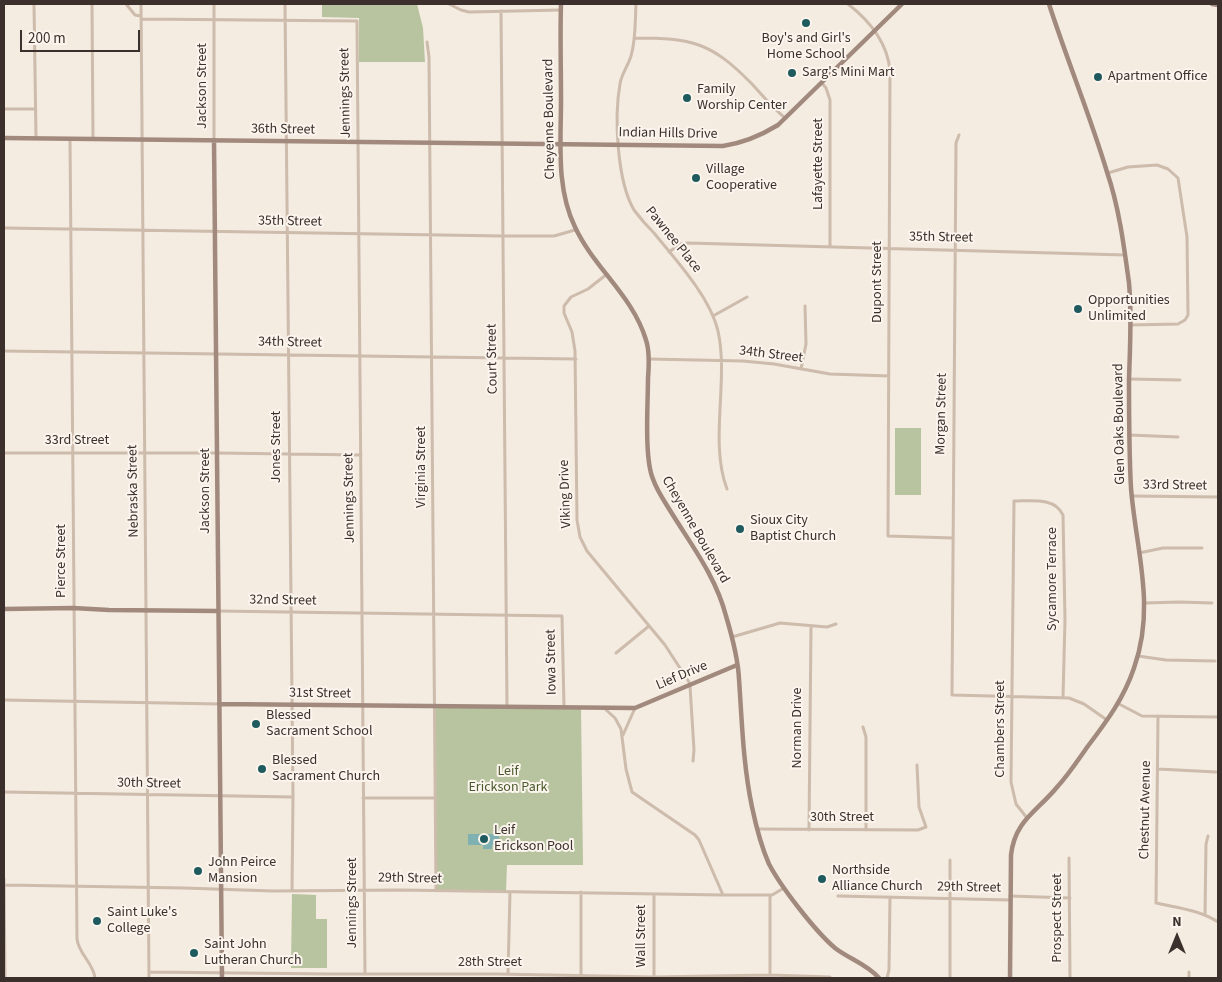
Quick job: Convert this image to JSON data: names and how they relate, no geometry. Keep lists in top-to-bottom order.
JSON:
{
  "streets": {
    "main road": [
      "Jackson Street",
      "Cheyenne Boulevard",
      "36th Street",
      "Indian Hills Drive",
      "Glen Oaks Boulevard",
      "32nd Street",
      "Lief Drive",
      "31st Street"
    ],
    "street": [
      "Jennings Street",
      "Lafayette Street",
      "35th Street",
      "Pawnee Place",
      "Dupont Street",
      "34th Street",
      "Court Street",
      "Morgan Street",
      "33rd Street",
      "Jones Street",
      "Virginia Street",
      "Nebraska Street",
      "Viking Drive",
      "Pierce Street",
      "Sycamore Terrace",
      "Iowa Street",
      "Norman Drive",
      "Chambers Street",
      "30th Street",
      "Chestnut Avenue",
      "29th Street",
      "Prospect Street",
      "Wall Street",
      "28th Street"
    ]
  },
  "crossings": [
    ["Jackson Street", "36th Street"],
    ["Jackson Street", "35th Street"],
    ["Jackson Street", "34th Street"],
    ["Jackson Street", "33rd Street"],
    ["Jackson Street", "32nd Street"],
    ["Jackson Street", "31st Street"],
    ["Jackson Street", "30th Street"],
    ["Jackson Street", "29th Street"],
    ["Jackson Street", "28th Street"],
    ["Jennings Street", "36th Street"],
    ["Jennings Street", "35th Street"],
    ["Jennings Street", "34th Street"],
    ["Jennings Street", "33rd Street"],
    ["Jennings Street", "Jones Street"],
    ["Jennings Street", "32nd Street"],
    ["Jennings Street", "31st Street"],
    ["Jennings Street", "29th Street"],
    ["Jennings Street", "28th Street"],
    ["Cheyenne Boulevard", "36th Street"],
    ["Cheyenne Boulevard", "Indian Hills Drive"],
    ["Cheyenne Boulevard", "35th Street"],
    ["Cheyenne Boulevard", "34th Street"],
    ["Cheyenne Boulevard", "Viking Drive"],
    ["Cheyenne Boulevard", "Lief Drive"],
    ["Cheyenne Boulevard", "30th Street"],
    ["Cheyenne Boulevard", "29th Street"],
    ["36th Street", "Indian Hills Drive"],
    ["36th Street", "Court Street"],
    ["36th Street", "Jones Street"],
    ["36th Street", "Virginia Street"],
    ["36th Street", "Nebraska Street"],
    ["36th Street", "Pierce Street"],
    ["Indian Hills Drive", "Lafayette Street"],
    ["Indian Hills Drive", "Pawnee Place"],
    ["Indian Hills Drive", "Dupont Street"],
    ["Lafayette Street", "35th Street"],
    ["35th Street", "Pawnee Place"],
    ["35th Street", "Dupont Street"],
    ["35th Street", "Court Street"],
    ["35th Street", "Morgan Street"],
    ["35th Street", "Glen Oaks Boulevard"],
    ["35th Street", "Jones Street"],
    ["35th Street", "Virginia Street"],
    ["35th Street", "Nebraska Street"],
    ["35th Street", "Pierce Street"],
    ["Pawnee Place", "34th Street"],
    ["Dupont Street", "34th Street"],
    ["Dupont Street", "Morgan Street"],
    ["34th Street", "Court Street"],
    ["34th Street", "Jones Street"],
    ["34th Street", "Virginia Street"],
    ["34th Street", "Nebraska Street"],
    ["34th Street", "Viking Drive"],
    ["34th Street", "Pierce Street"],
    ["Court Street", "32nd Street"],
    ["Court Street", "31st Street"],
    ["Morgan Street", "Chambers Street"],
    ["Glen Oaks Boulevard", "33rd Street"],
    ["Glen Oaks Boulevard", "Chambers Street"],
    ["33rd Street", "Jones Street"],
    ["33rd Street", "Nebraska Street"],
    ["33rd Street", "Pierce Street"],
    ["Jones Street", "32nd Street"],
    ["Jones Street", "31st Street"],
    ["Jones Street", "30th Street"],
    ["Jones Street", "29th Street"],
    ["Virginia Street", "32nd Street"],
    ["Virginia Street", "31st Street"],
    ["Virginia Street", "29th Street"],
    ["Nebraska Street", "32nd Street"],
    ["Nebraska Street", "31st Street"],
    ["Nebraska Street", "30th Street"],
    ["Nebraska Street", "29th Street"],
    ["Nebraska Street", "28th Street"],
    ["Viking Drive", "Lief Drive"],
    ["Pierce Street", "32nd Street"],
    ["Pierce Street", "31st Street"],
    ["Pierce Street", "30th Street"],
    ["Pierce Street", "29th Street"],
    ["Sycamore Terrace", "Chambers Street"],
    ["32nd Street", "Iowa Street"],
    ["Iowa Street", "31st Street"],
    ["Lief Drive", "31st Street"],
    ["Norman Drive", "30th Street"],
    ["29th Street", "Prospect Street"],
    ["29th Street", "Wall Street"],
    ["Wall Street", "28th Street"]
  ],
  "parks": ["Leif Erickson Park"],
  "places": [
    "Boy's and Girl's Home School",
    "Sarg's Mini Mart",
    "Apartment Office",
    "Family Worship Center",
    "Village Cooperative",
    "Opportunities Unlimited",
    "Sioux City Baptist Church",
    "Blessed Sacrament School",
    "Blessed Sacrament Church",
    "Leif Erickson Pool",
    "John Peirce Mansion",
    "Northside Alliance Church",
    "Saint Luke's College",
    "Saint John Lutheran Church"
  ],
  "scale_bar": "200 m",
  "north": "top"
}
